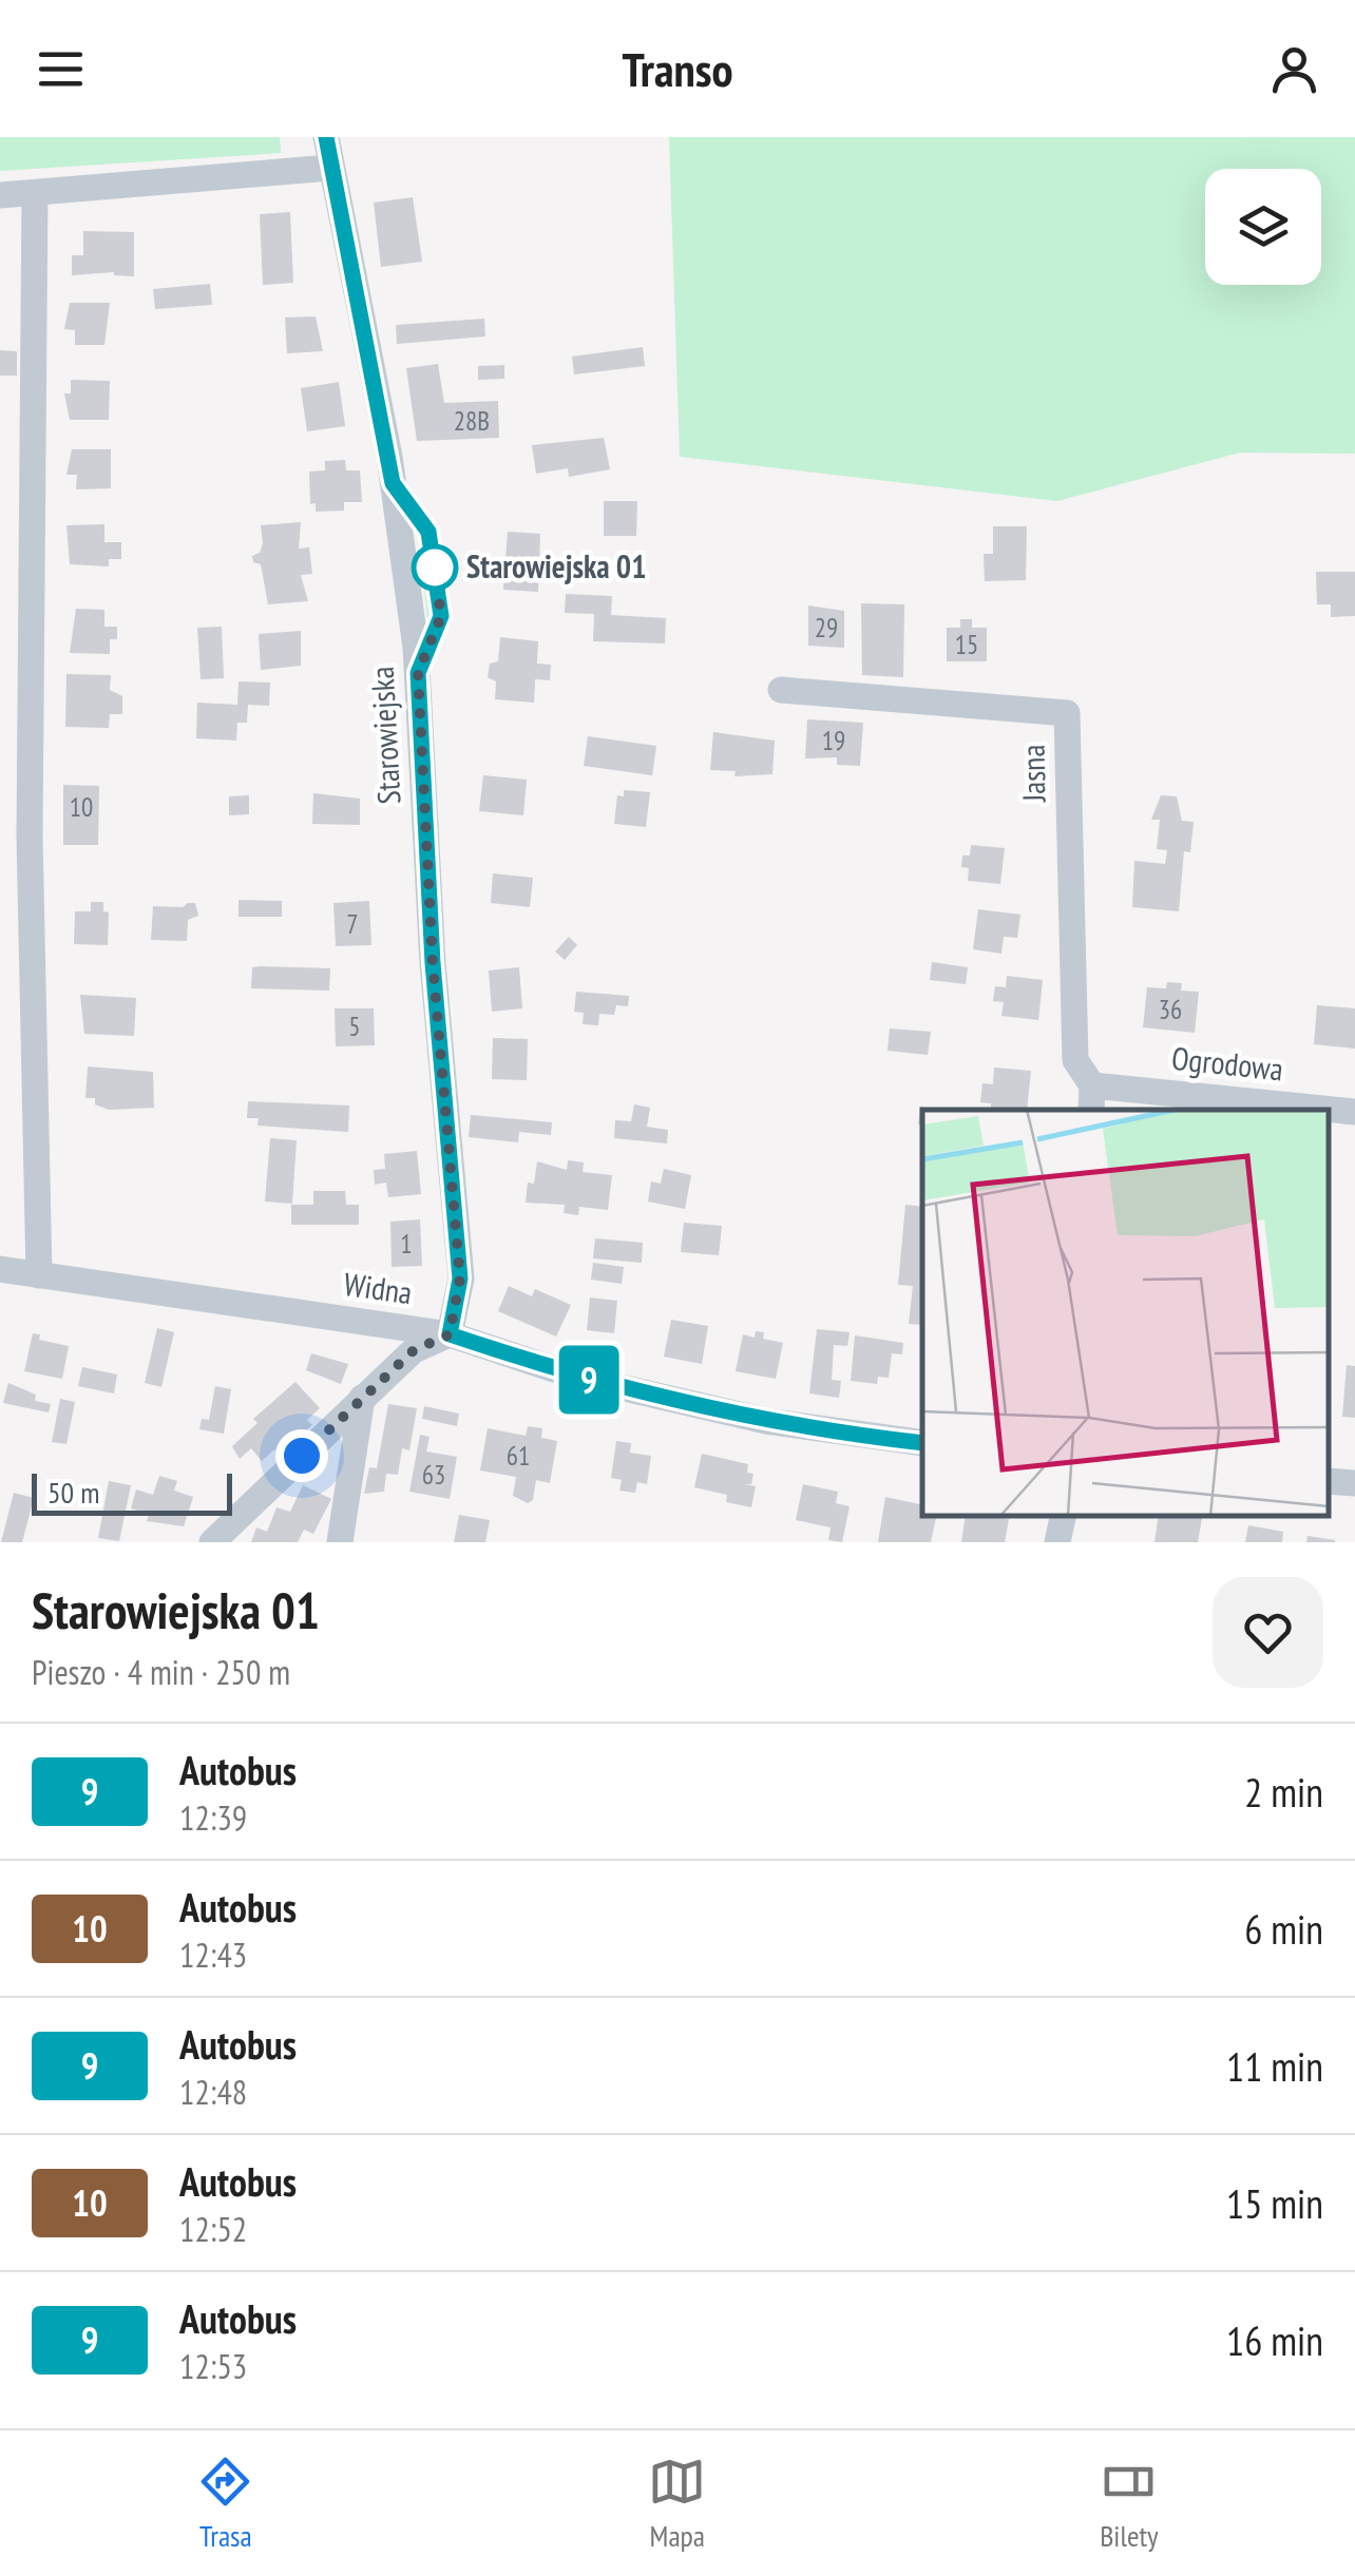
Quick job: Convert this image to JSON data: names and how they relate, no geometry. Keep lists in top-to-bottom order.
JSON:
{
  "streets": {
    "street": [
      "Starowiejska",
      "Jasna",
      "Ogrodowa",
      "Widna"
    ]
  },
  "crossings": [
    ["Starowiejska", "Widna"],
    ["Jasna", "Ogrodowa"]
  ],
  "places": ["Starowiejska 01"],
  "lines": ["bus line 9"],
  "house_numbers": [
    "28B",
    "29",
    "15",
    "19",
    "10",
    "7",
    "36",
    "5",
    "1",
    "61",
    "63"
  ],
  "scale_bar": "50 m",
  "page": {
    "header": "Transo",
    "on_map": "9",
    "scale": "50 m",
    "heading": ["Starowiejska 01", "Pieszo · 4 min · 250 m"],
    "list": [
      {
        "mark": "9",
        "name": "Autobus",
        "note": "12:39",
        "value": "2 min"
      },
      {
        "mark": "10",
        "name": "Autobus",
        "note": "12:43",
        "value": "6 min"
      },
      {
        "mark": "9",
        "name": "Autobus",
        "note": "12:48",
        "value": "11 min"
      },
      {
        "mark": "10",
        "name": "Autobus",
        "note": "12:52",
        "value": "15 min"
      },
      {
        "mark": "9",
        "name": "Autobus",
        "note": "12:53",
        "value": "16 min"
      }
    ],
    "tabs": ["Trasa", "Mapa", "Bilety"]
  }
}
